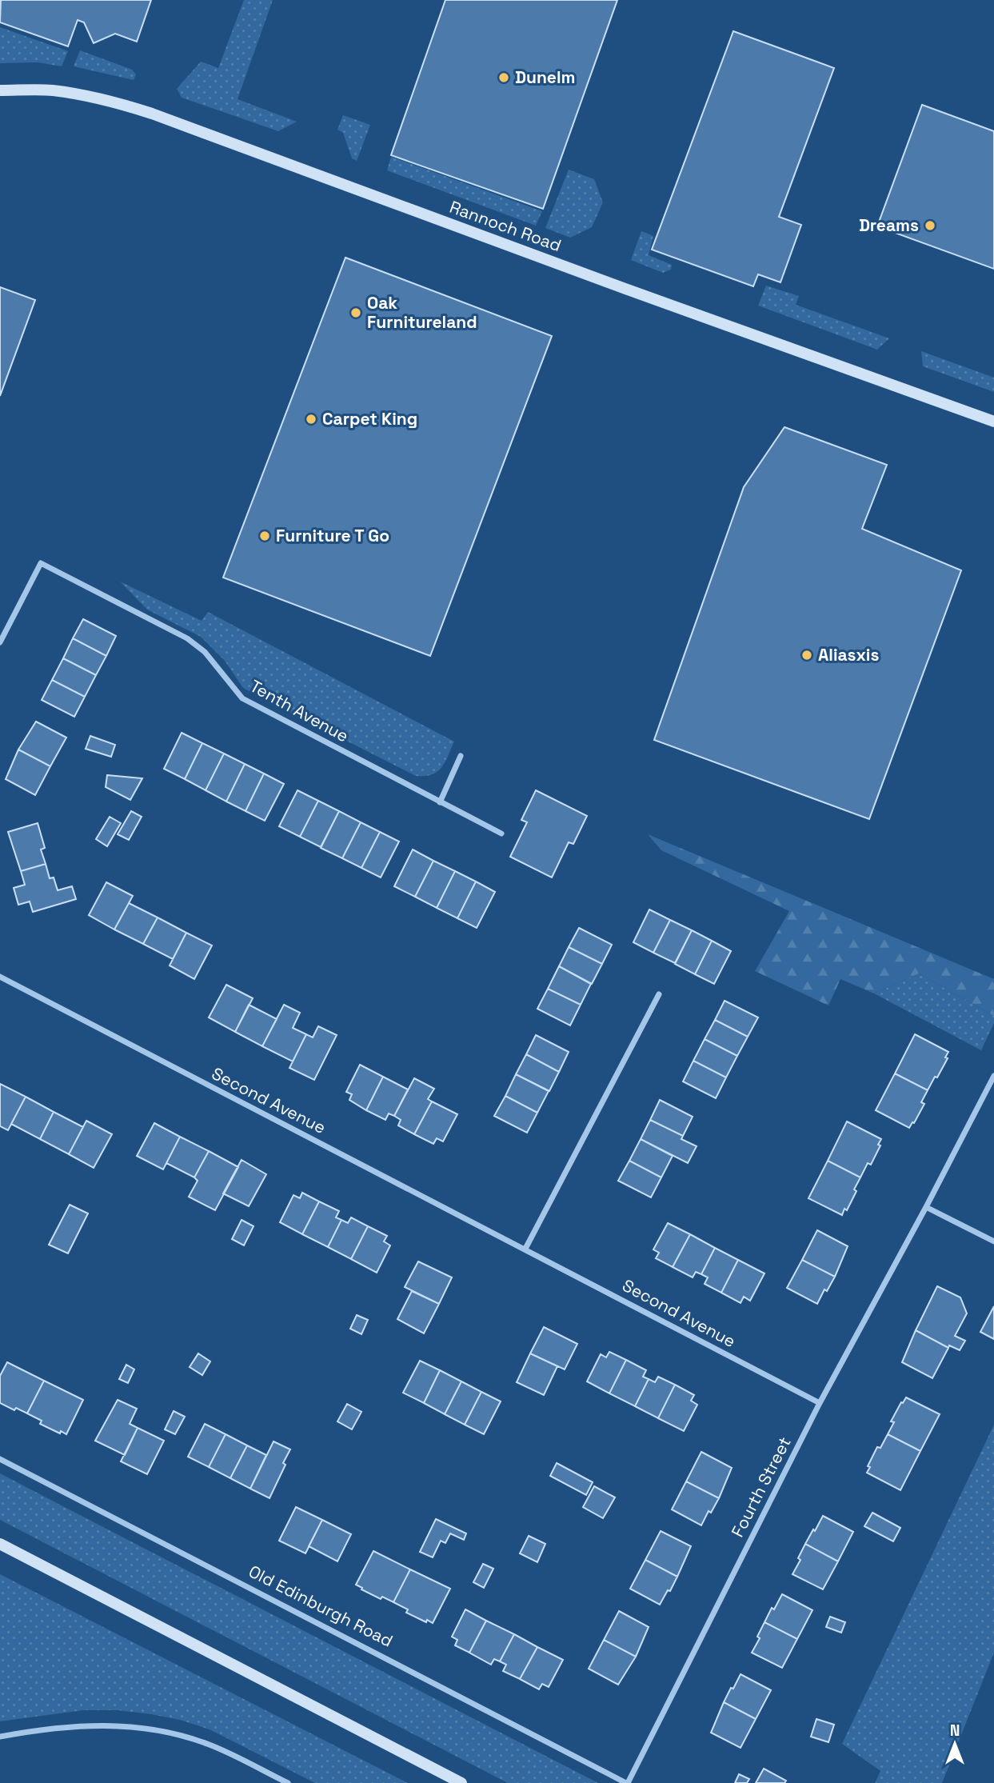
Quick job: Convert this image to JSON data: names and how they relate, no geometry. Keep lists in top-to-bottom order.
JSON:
{
  "streets": {
    "street": [
      "Rannoch Road",
      "Tenth Avenue",
      "Second Avenue",
      "Fourth Street",
      "Old Edinburgh Road"
    ]
  },
  "crossings": [
    ["Second Avenue", "Fourth Street"],
    ["Fourth Street", "Old Edinburgh Road"]
  ],
  "places": [
    "Dunelm",
    "Dreams",
    "Oak Furnitureland",
    "Carpet King",
    "Furniture T Go",
    "Aliasxis"
  ],
  "north": "top"
}
